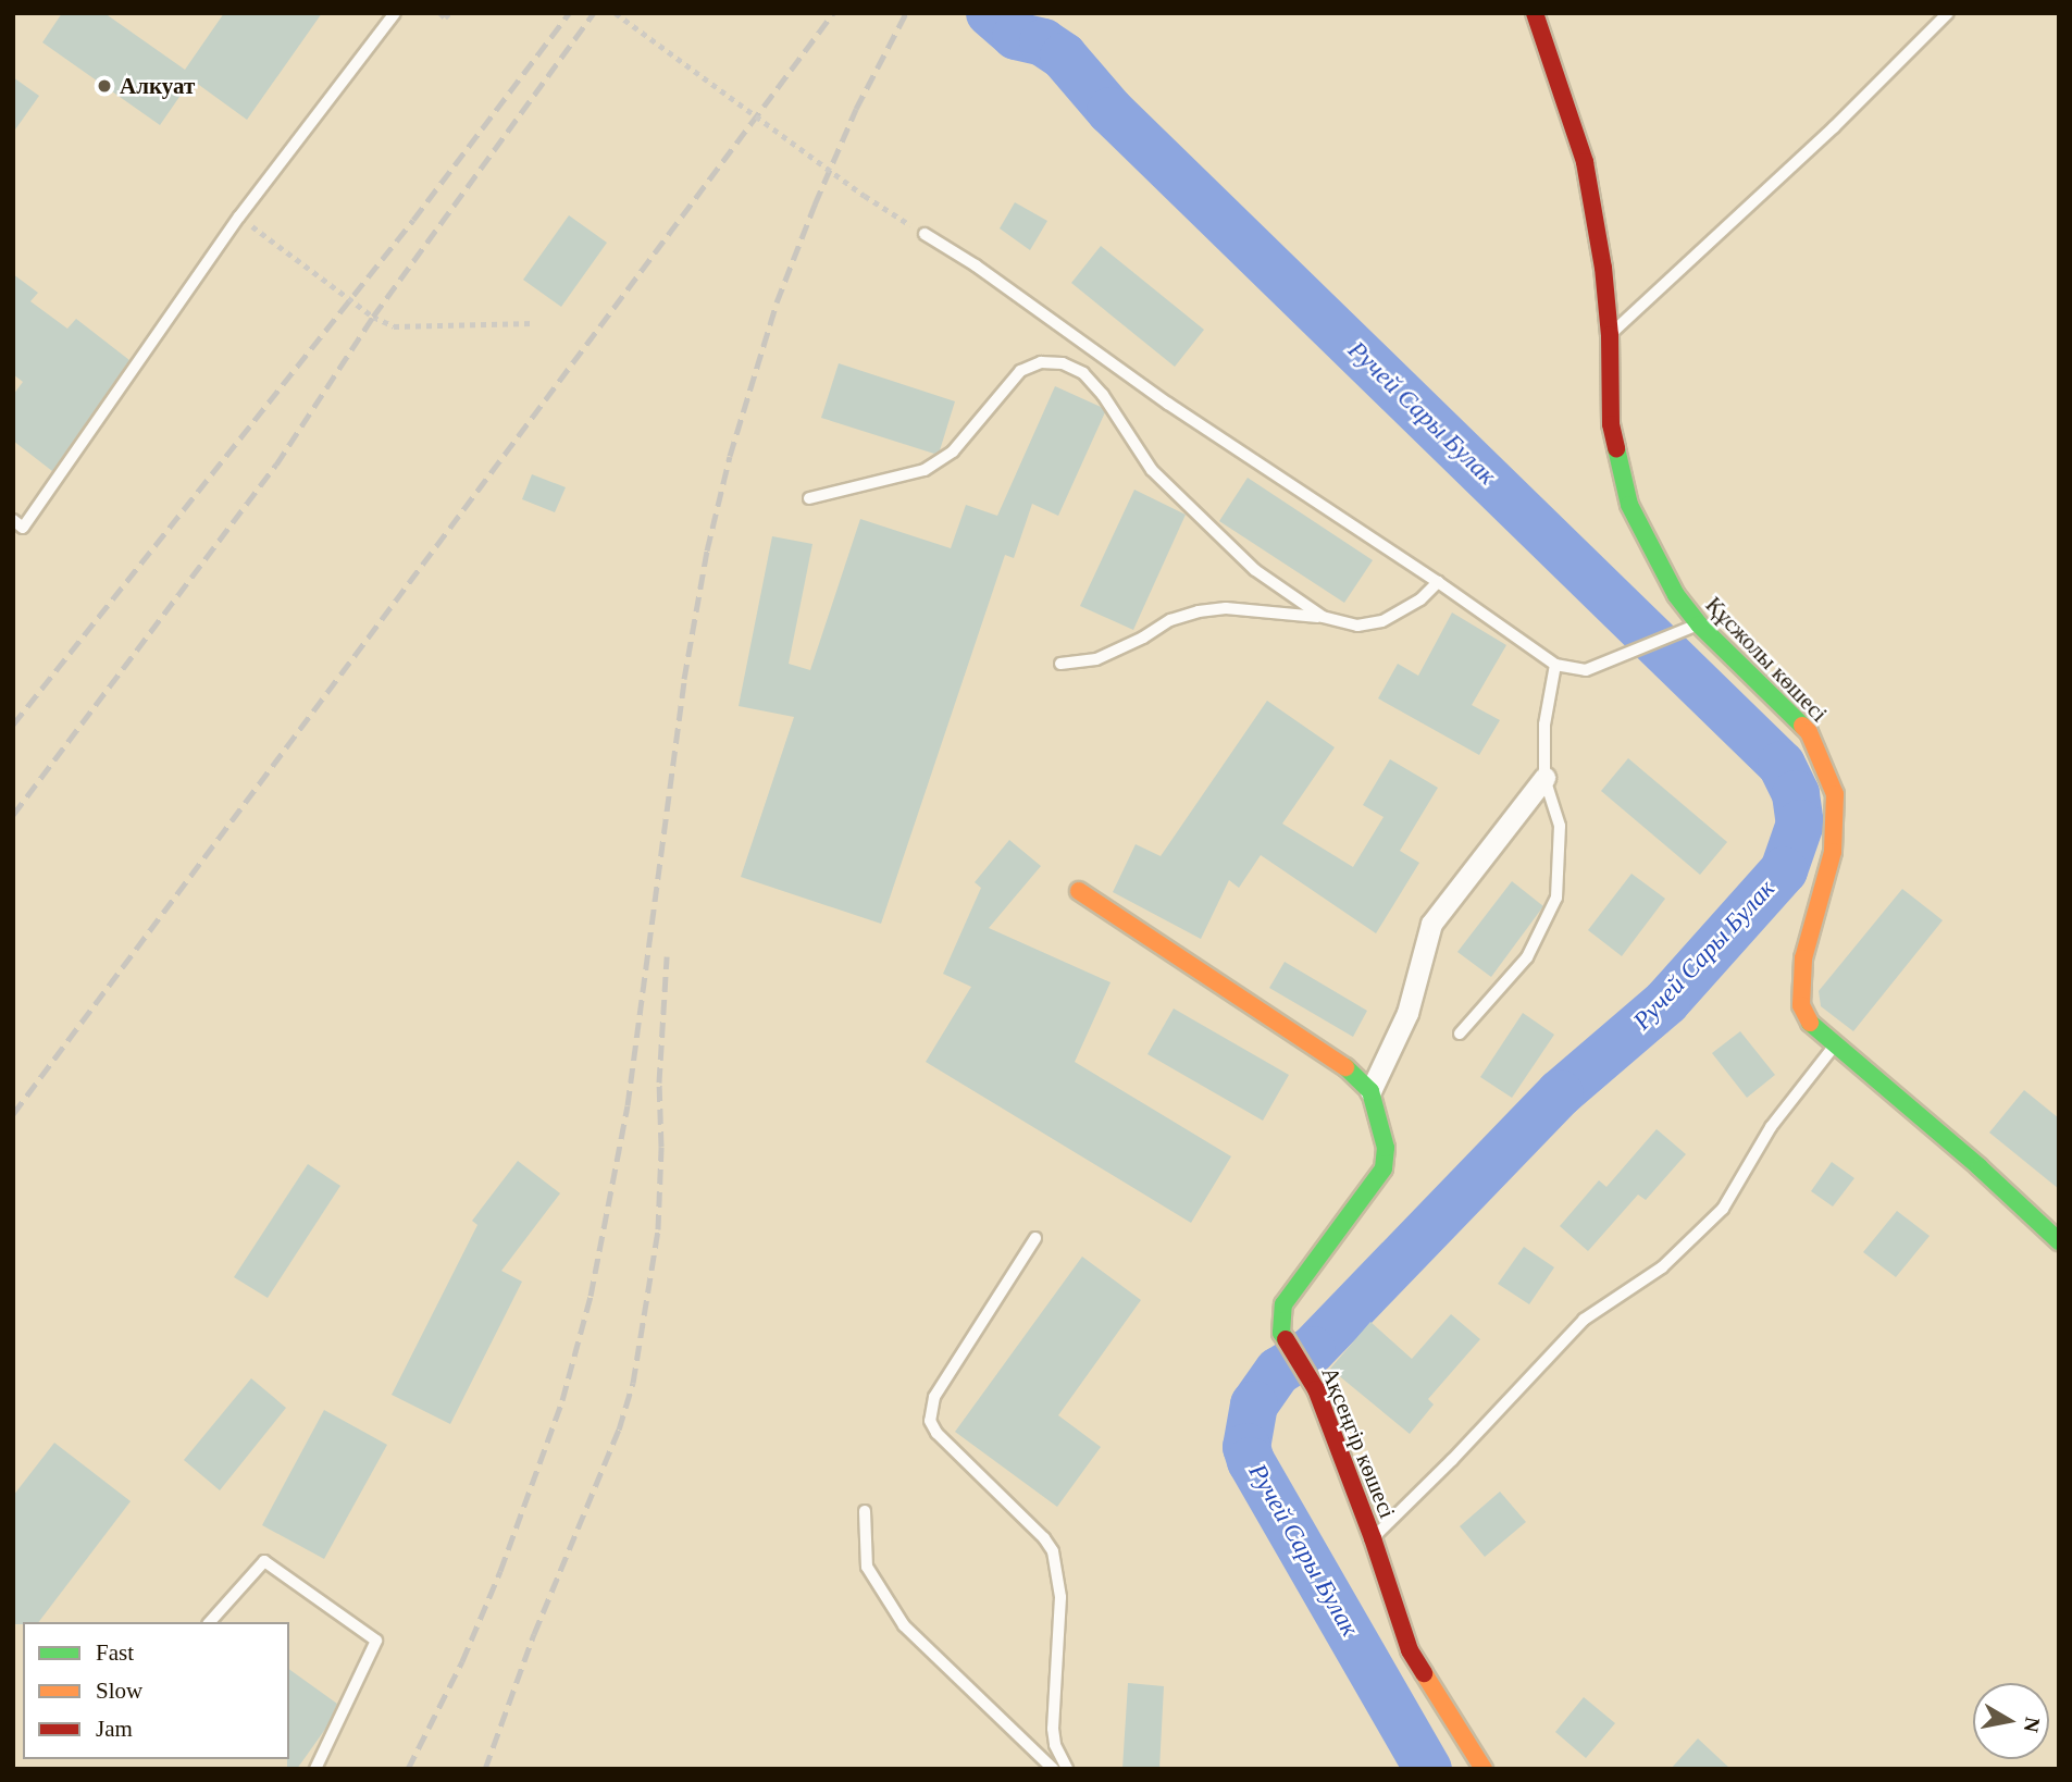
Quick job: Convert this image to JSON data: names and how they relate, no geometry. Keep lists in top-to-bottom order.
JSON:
{
  "streets": {
    "street": ["Құсжолы көшесі", "Ақсеңгір көшесі"]
  },
  "water": ["Ручей Сары Булак"],
  "places": ["Алкуат"],
  "legend": ["Fast", "Slow", "Jam"],
  "north": "right"
}
